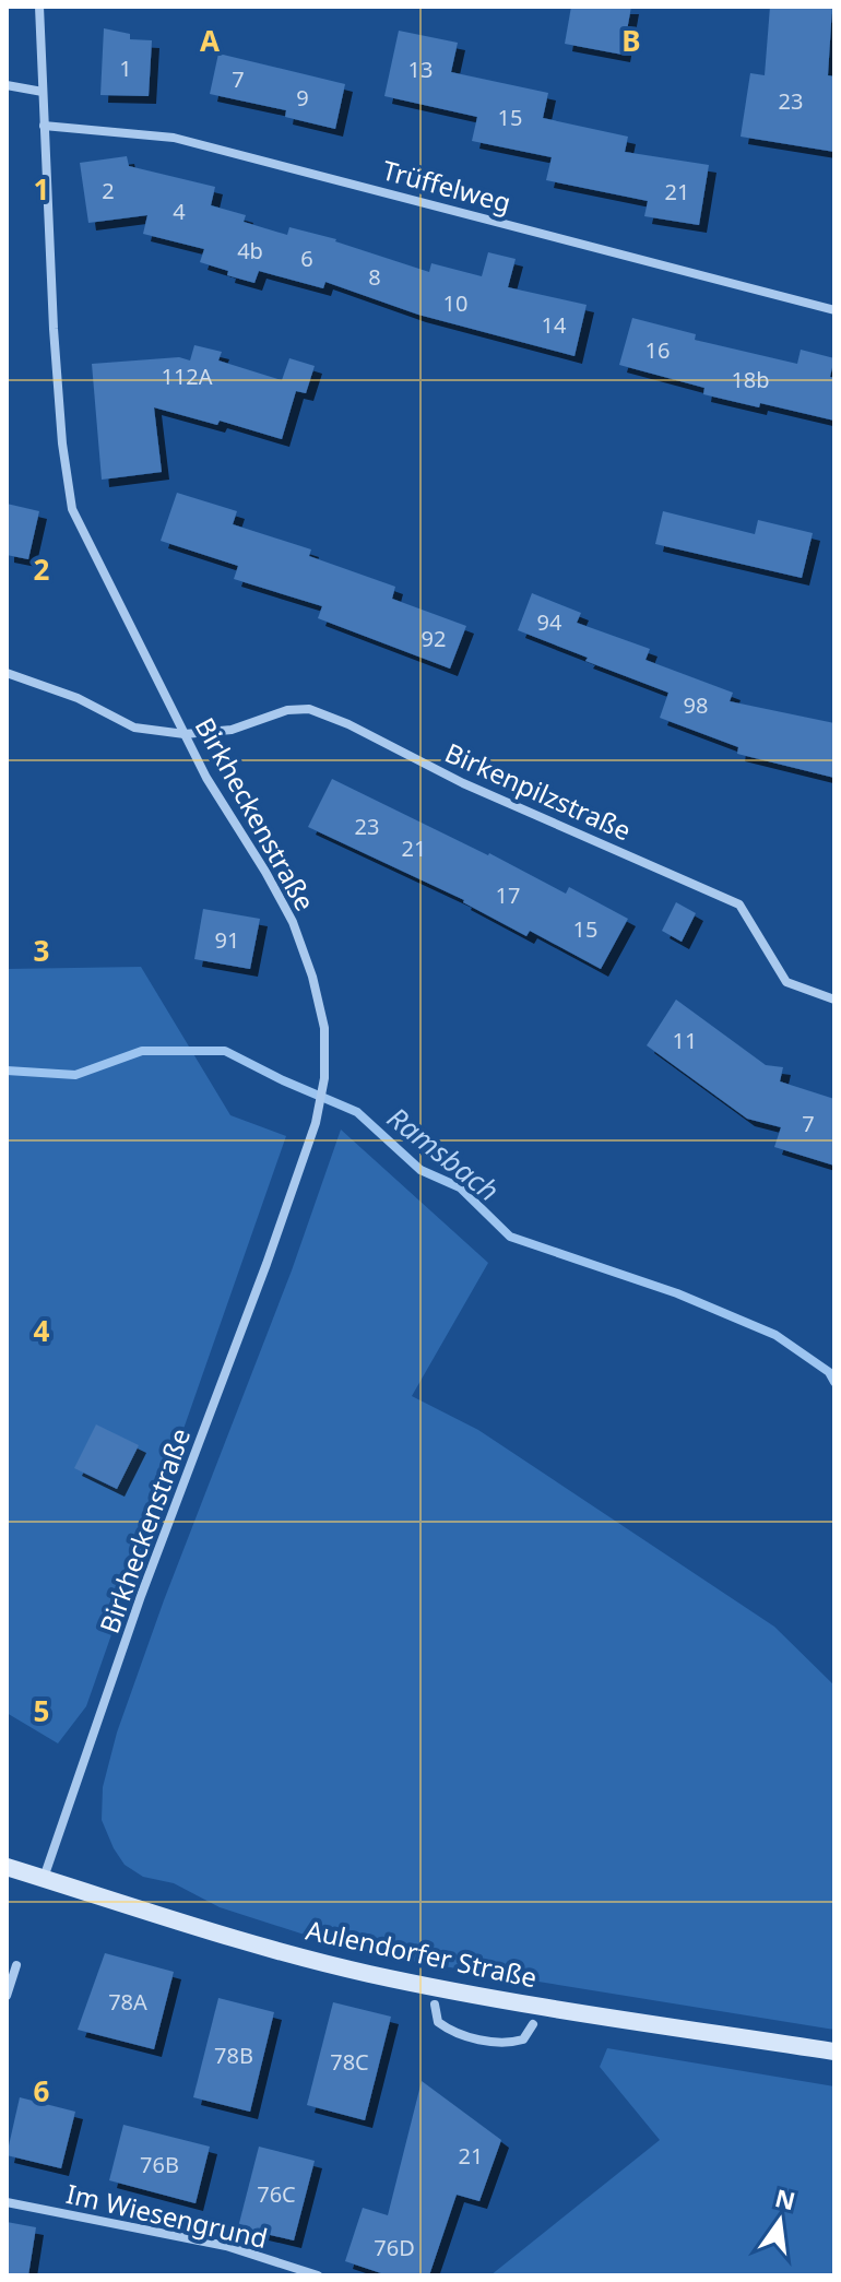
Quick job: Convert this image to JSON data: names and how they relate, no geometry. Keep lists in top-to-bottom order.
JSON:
{
  "streets": {
    "main road": ["Aulendorfer Straße"],
    "street": [
      "Trüffelweg",
      "Birkenpilzstraße",
      "Birkheckenstraße",
      "Im Wiesengrund"
    ]
  },
  "crossings": [
    ["Trüffelweg", "Birkheckenstraße"],
    ["Birkenpilzstraße", "Birkheckenstraße"],
    ["Birkheckenstraße", "Aulendorfer Straße"]
  ],
  "water": ["Ramsbach"],
  "house_numbers": [
    "1",
    "13",
    "7",
    "9",
    "23",
    "15",
    "2",
    "21",
    "4",
    "4b",
    "6",
    "8",
    "10",
    "14",
    "16",
    "112A",
    "18b",
    "94",
    "92",
    "98",
    "23",
    "21",
    "17",
    "15",
    "91",
    "11",
    "7",
    "78A",
    "78B",
    "78C",
    "21",
    "76B",
    "76C",
    "76D"
  ],
  "north": "top",
  "grid": {
    "columns": ["A", "B"],
    "rows": [
      "1",
      "2",
      "3",
      "4",
      "5",
      "6"
    ]
  }
}
